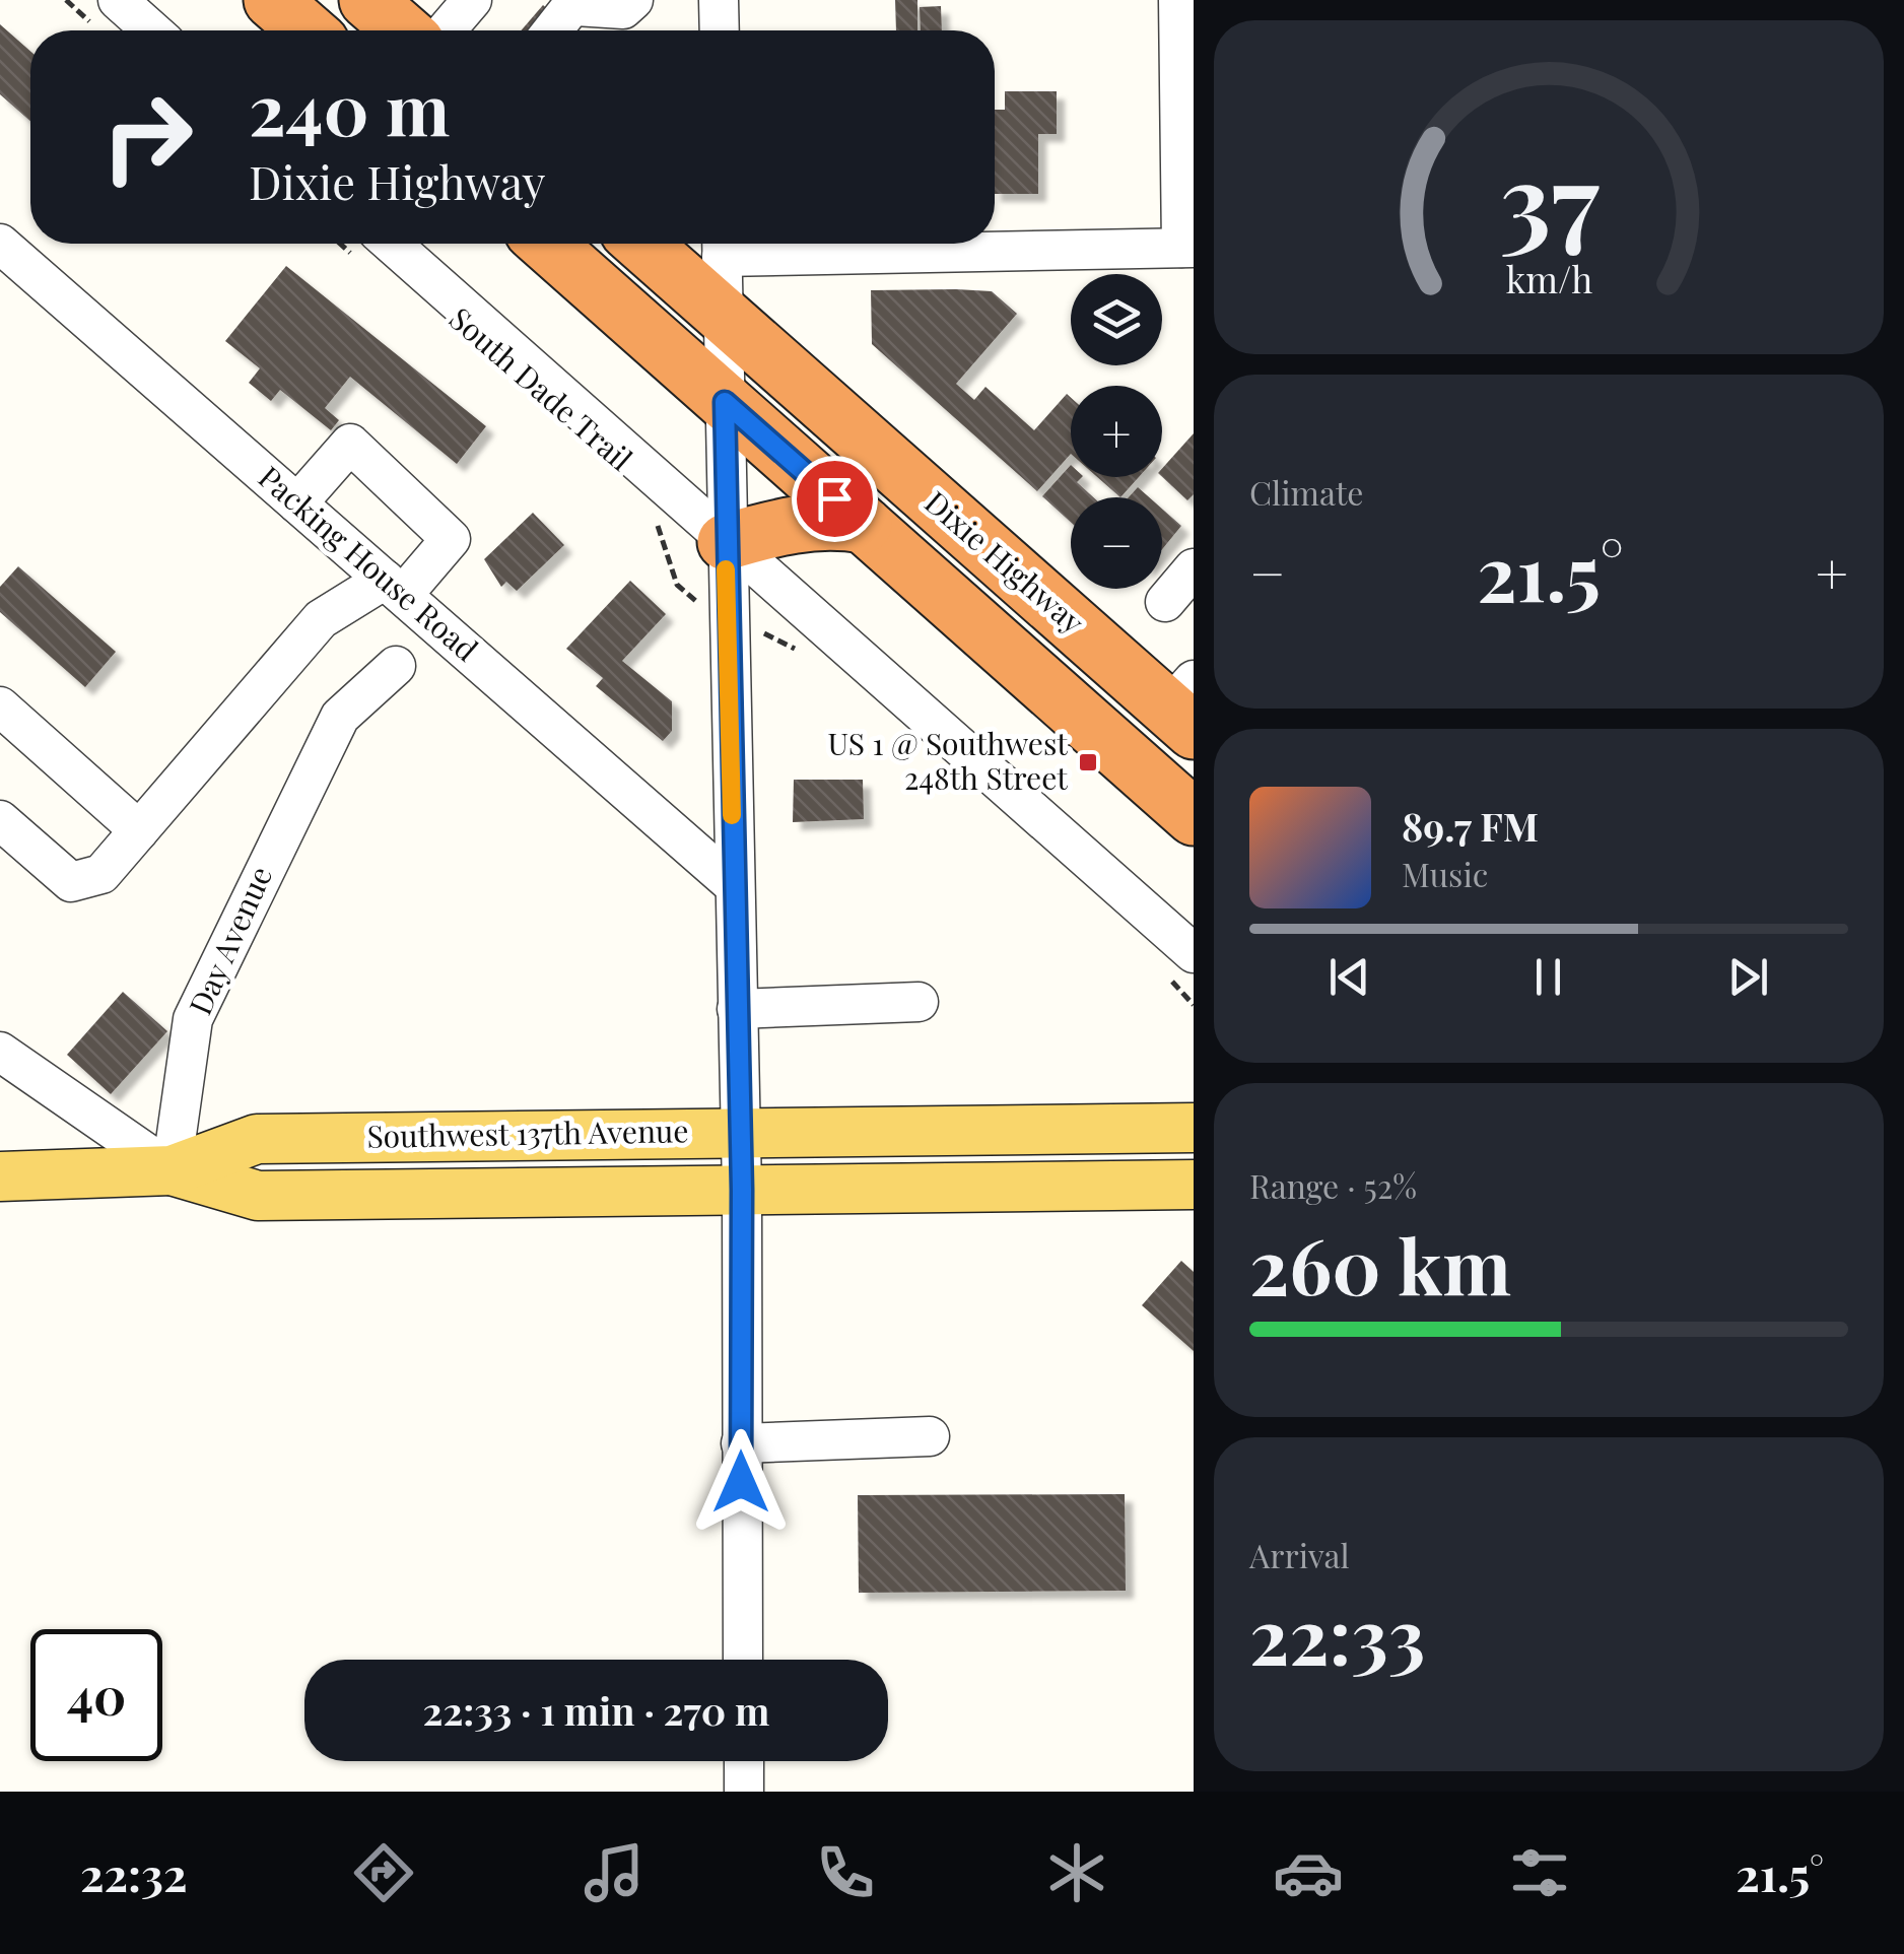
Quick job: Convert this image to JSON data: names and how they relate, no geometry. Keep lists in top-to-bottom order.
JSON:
{
  "streets": {
    "highway": ["Dixie Highway"],
    "main road": ["Southwest 137th Avenue"],
    "street": ["Packing House Road", "Day Avenue"]
  },
  "crossings": [
    ["Day Avenue", "Southwest 137th Avenue"]
  ],
  "places": {
    "transit": ["US 1 @ Southwest 248th Street"]
  },
  "page": {
    "turn": ["240 m", "Dixie Highway"],
    "map_buttons": ["+", "−"],
    "tile": [
      "Climate",
      ["Range · 52%", "260 km"],
      ["Arrival", "22:33"]
    ],
    "heat": ["−", "21.5°", "+"],
    "song": ["89.7 FM", "Music"],
    "limit": "40",
    "trip": "22:33 · 1 min · 270 m",
    "tabs": ["22:32", "21.5°"],
    "gauge": ["37", "km/h"]
  }
}
